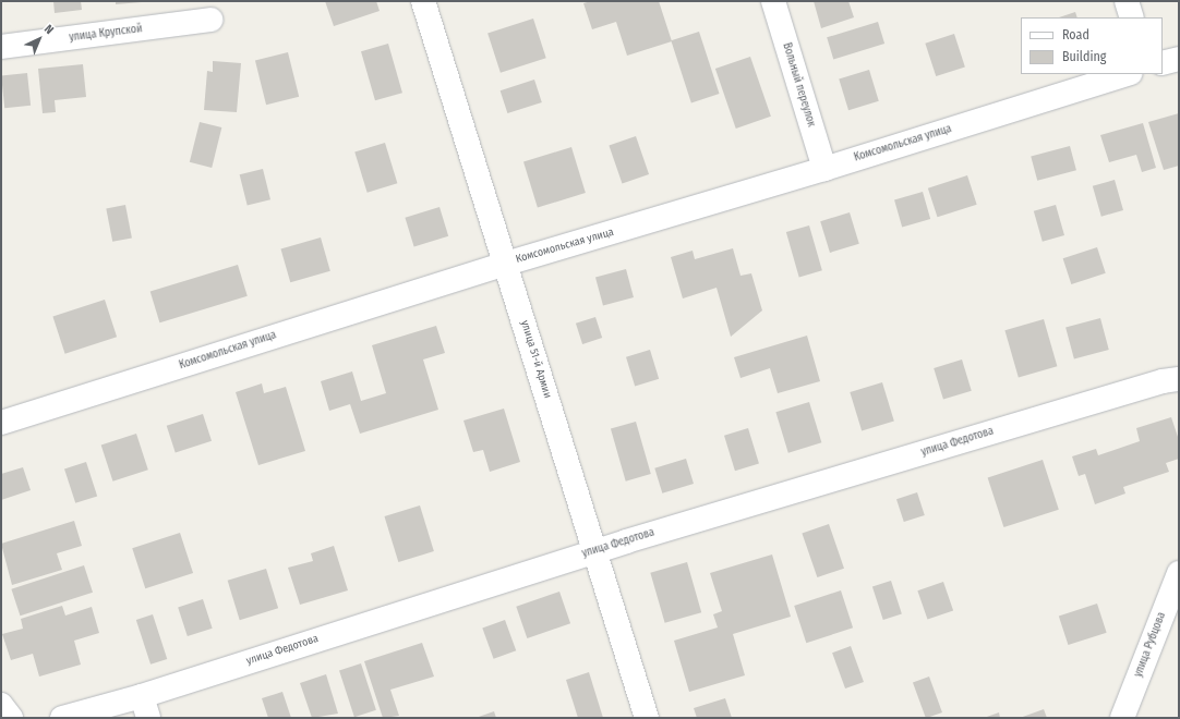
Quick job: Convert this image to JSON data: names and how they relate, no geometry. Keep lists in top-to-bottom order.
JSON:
{
  "streets": {
    "street": [
      "улица Крупской",
      "Вольный переулок",
      "Комсомольская улица",
      "улица 51-й Армии",
      "улица Федотова",
      "улица Рубцова"
    ]
  },
  "crossings": [
    ["Вольный переулок", "Комсомольская улица"],
    ["Комсомольская улица", "улица 51-й Армии"],
    ["улица 51-й Армии", "улица Федотова"]
  ],
  "legend": ["Road", "Building"],
  "north": "top right"
}
